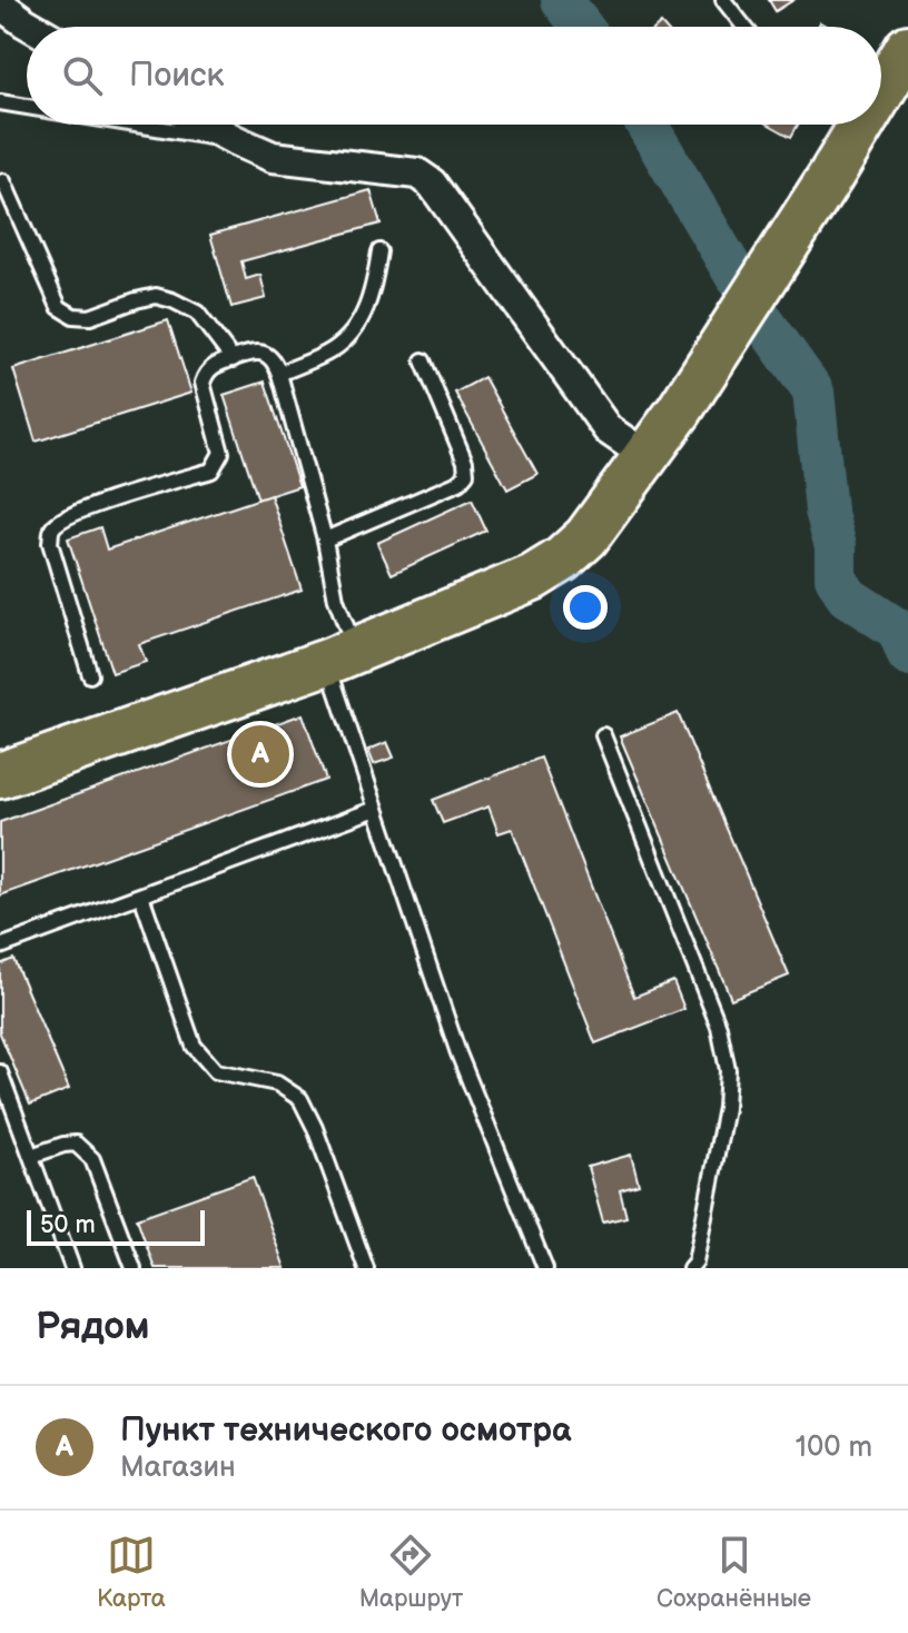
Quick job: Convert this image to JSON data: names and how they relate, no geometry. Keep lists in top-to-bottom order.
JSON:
{
  "scale_bar": "50 m",
  "page": {
    "search": "Поиск",
    "pins": "A",
    "scale": "50 m",
    "heading": "Рядом",
    "list": [
      {
        "mark": "A",
        "name": "Пункт технического осмотра",
        "note": "Магазин",
        "value": "100 m"
      }
    ],
    "nav": ["Карта", "Маршрут", "Сохранённые"]
  }
}
